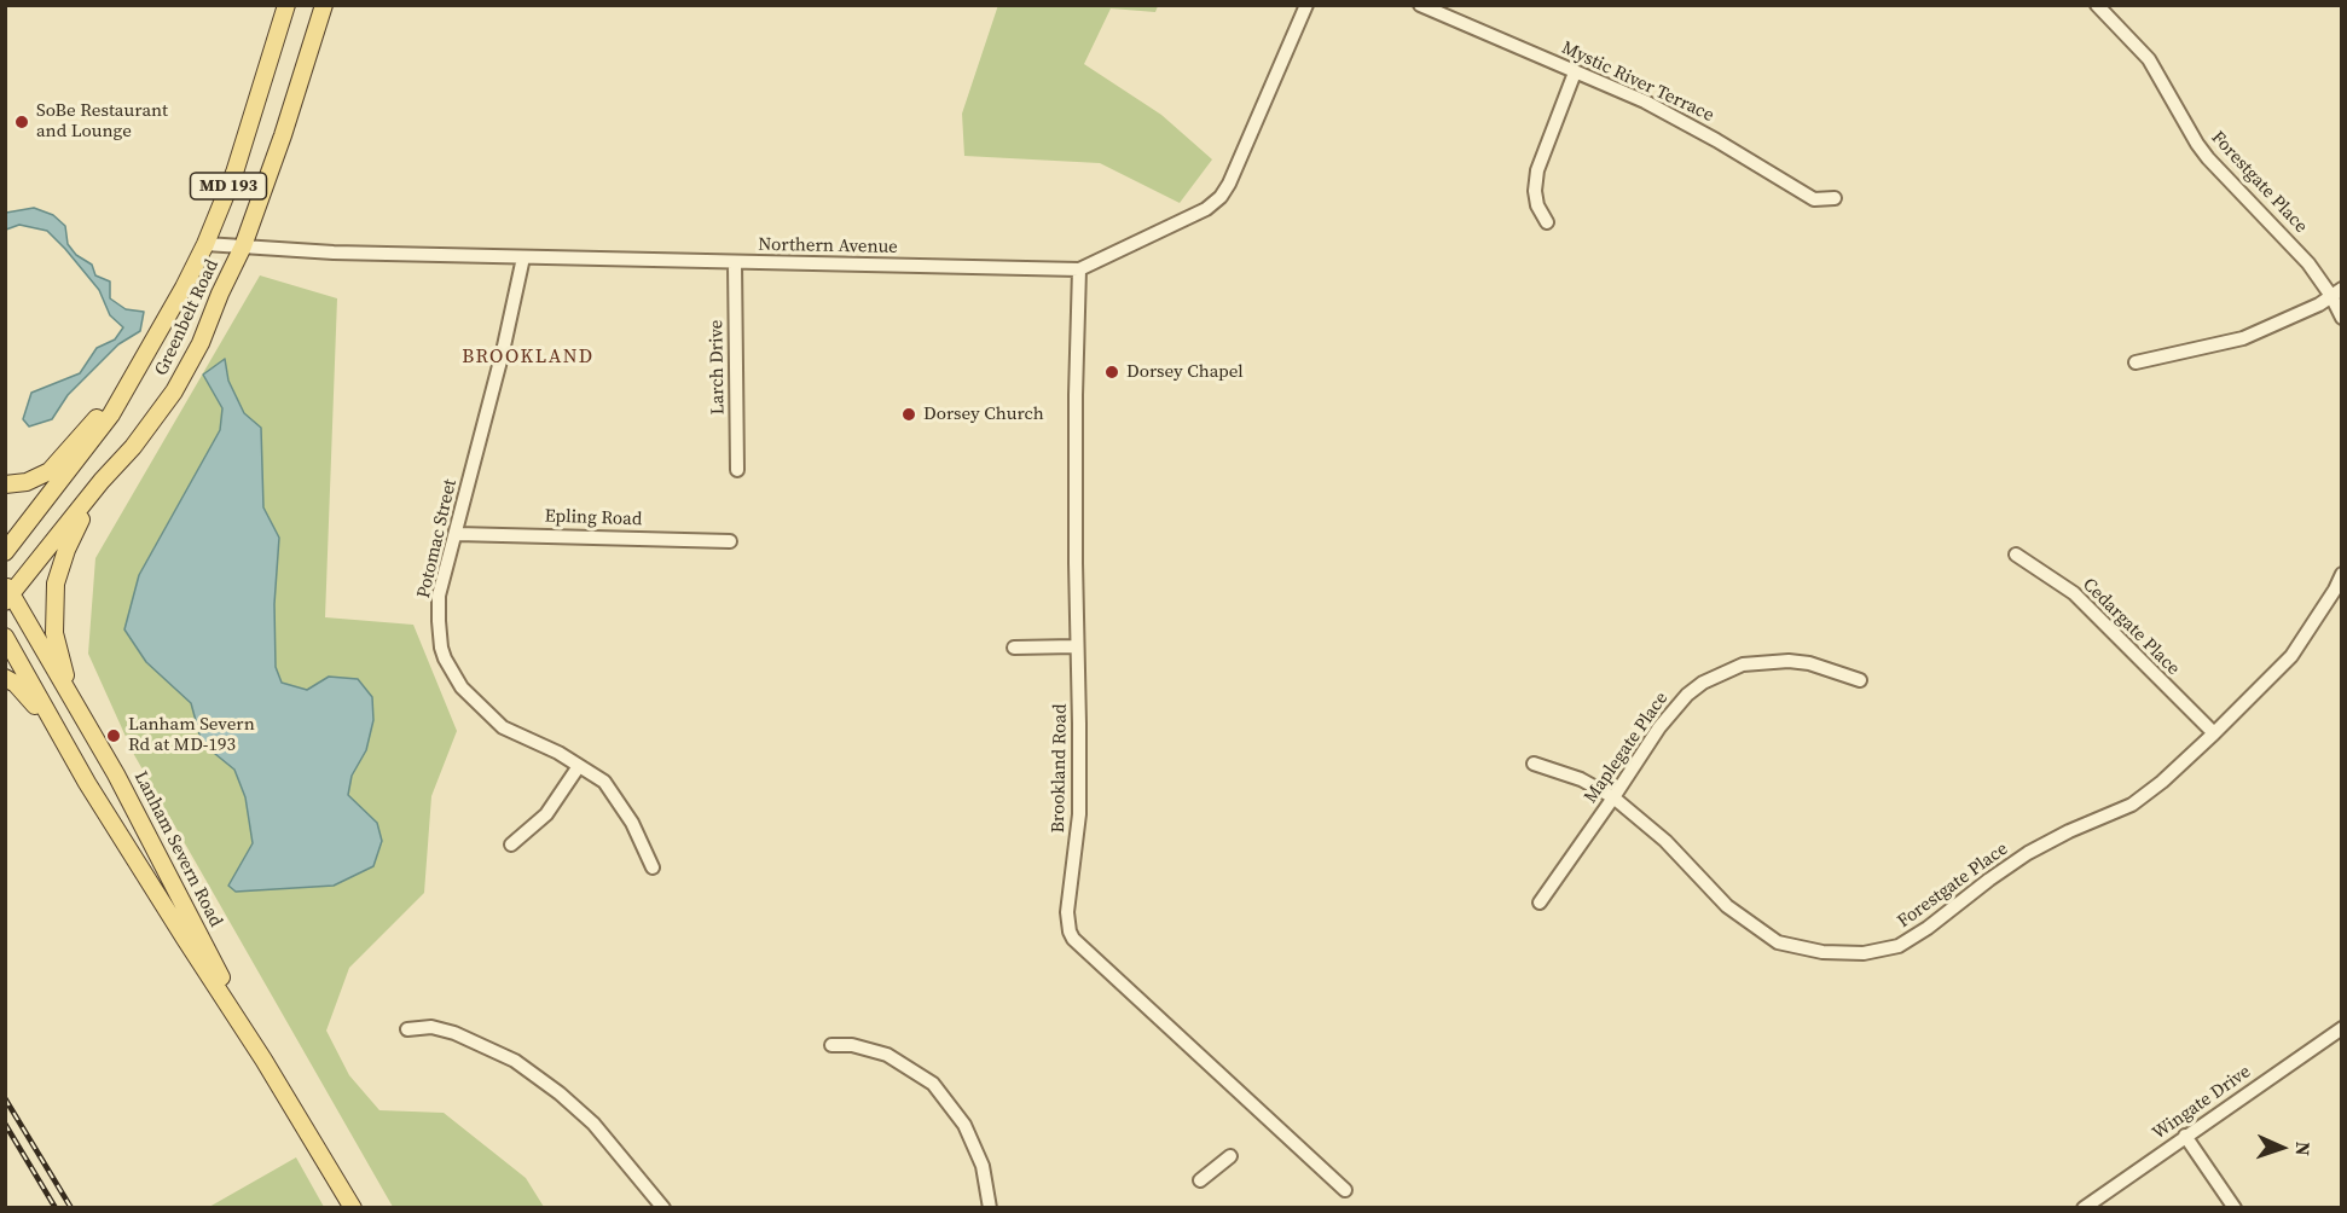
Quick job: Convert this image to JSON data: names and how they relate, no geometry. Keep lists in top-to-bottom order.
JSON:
{
  "streets": {
    "main road": ["MD 193", "Greenbelt Road", "Lanham Severn Road"],
    "street": [
      "Mystic River Terrace",
      "Forestgate Place",
      "Northern Avenue",
      "Larch Drive",
      "Epling Road",
      "Potomac Street",
      "Cedargate Place",
      "Maplegate Place",
      "Brookland Road",
      "Wingate Drive"
    ]
  },
  "crossings": [
    ["Forestgate Place", "Cedargate Place"],
    ["Forestgate Place", "Maplegate Place"],
    ["Northern Avenue", "Greenbelt Road"],
    ["Northern Avenue", "Larch Drive"],
    ["Northern Avenue", "Potomac Street"],
    ["Northern Avenue", "Brookland Road"],
    ["Greenbelt Road", "Lanham Severn Road"],
    ["Epling Road", "Potomac Street"]
  ],
  "districts": ["BROOKLAND"],
  "places": [
    "SoBe Restaurant and Lounge",
    "Dorsey Chapel",
    "Dorsey Church",
    "Lanham Severn Rd at MD-193"
  ],
  "north": "right"
}
